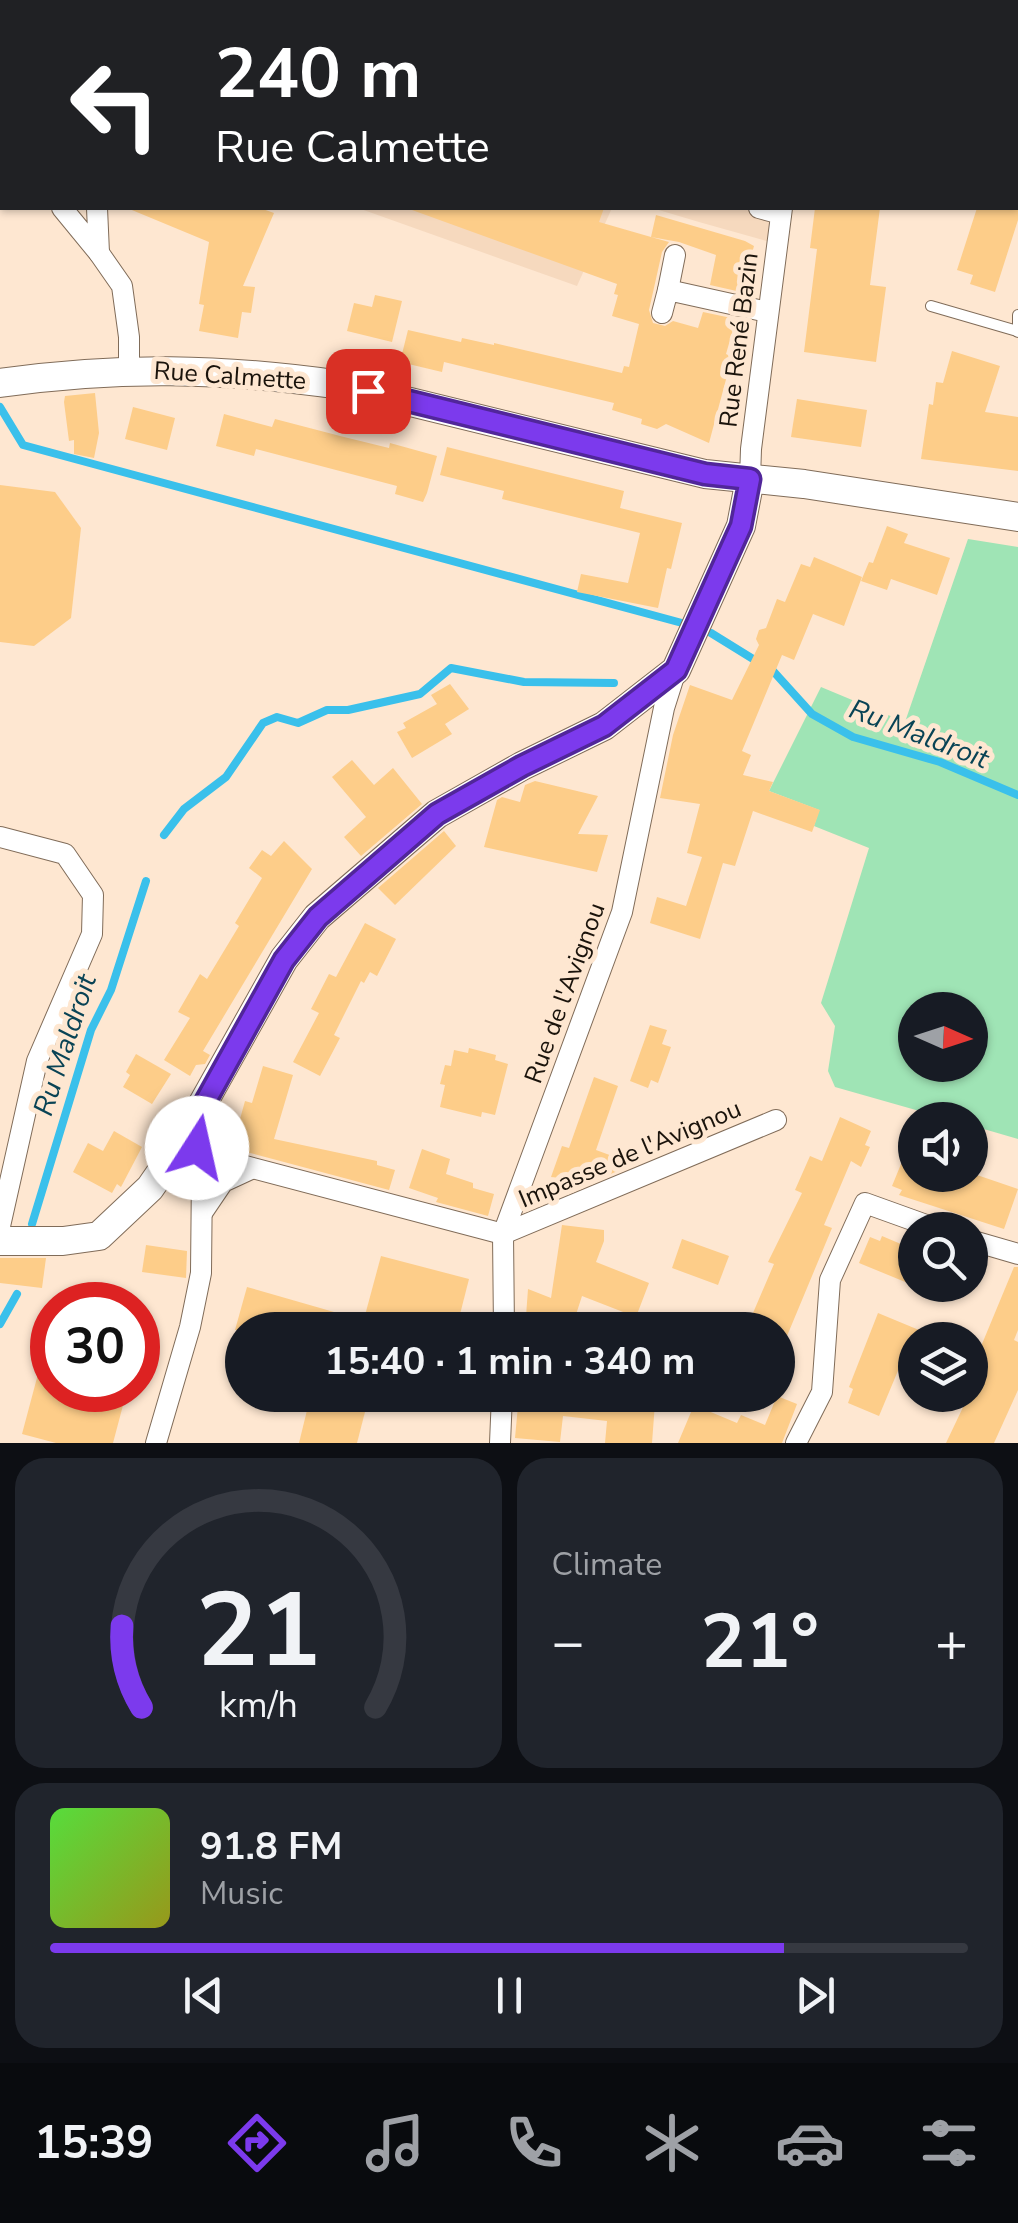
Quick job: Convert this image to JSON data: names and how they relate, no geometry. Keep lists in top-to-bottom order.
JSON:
{
  "streets": {
    "street": [
      "Rue René Bazin",
      "Rue Calmette",
      "Rue de l'Avignou",
      "Impasse de l'Avignou"
    ]
  },
  "crossings": [
    ["Rue René Bazin", "Rue Calmette"],
    ["Rue de l'Avignou", "Impasse de l'Avignou"]
  ],
  "water": ["Ru Maldroit"],
  "north": "right",
  "page": {
    "turn": ["240 m", "Rue Calmette"],
    "limit": "30",
    "trip": "15:40 · 1 min · 340 m",
    "tile": "Climate",
    "heat": ["−", "21°", "+"],
    "song": ["91.8 FM", "Music"],
    "tabs": "15:39",
    "gauge": ["21", "km/h"]
  }
}
